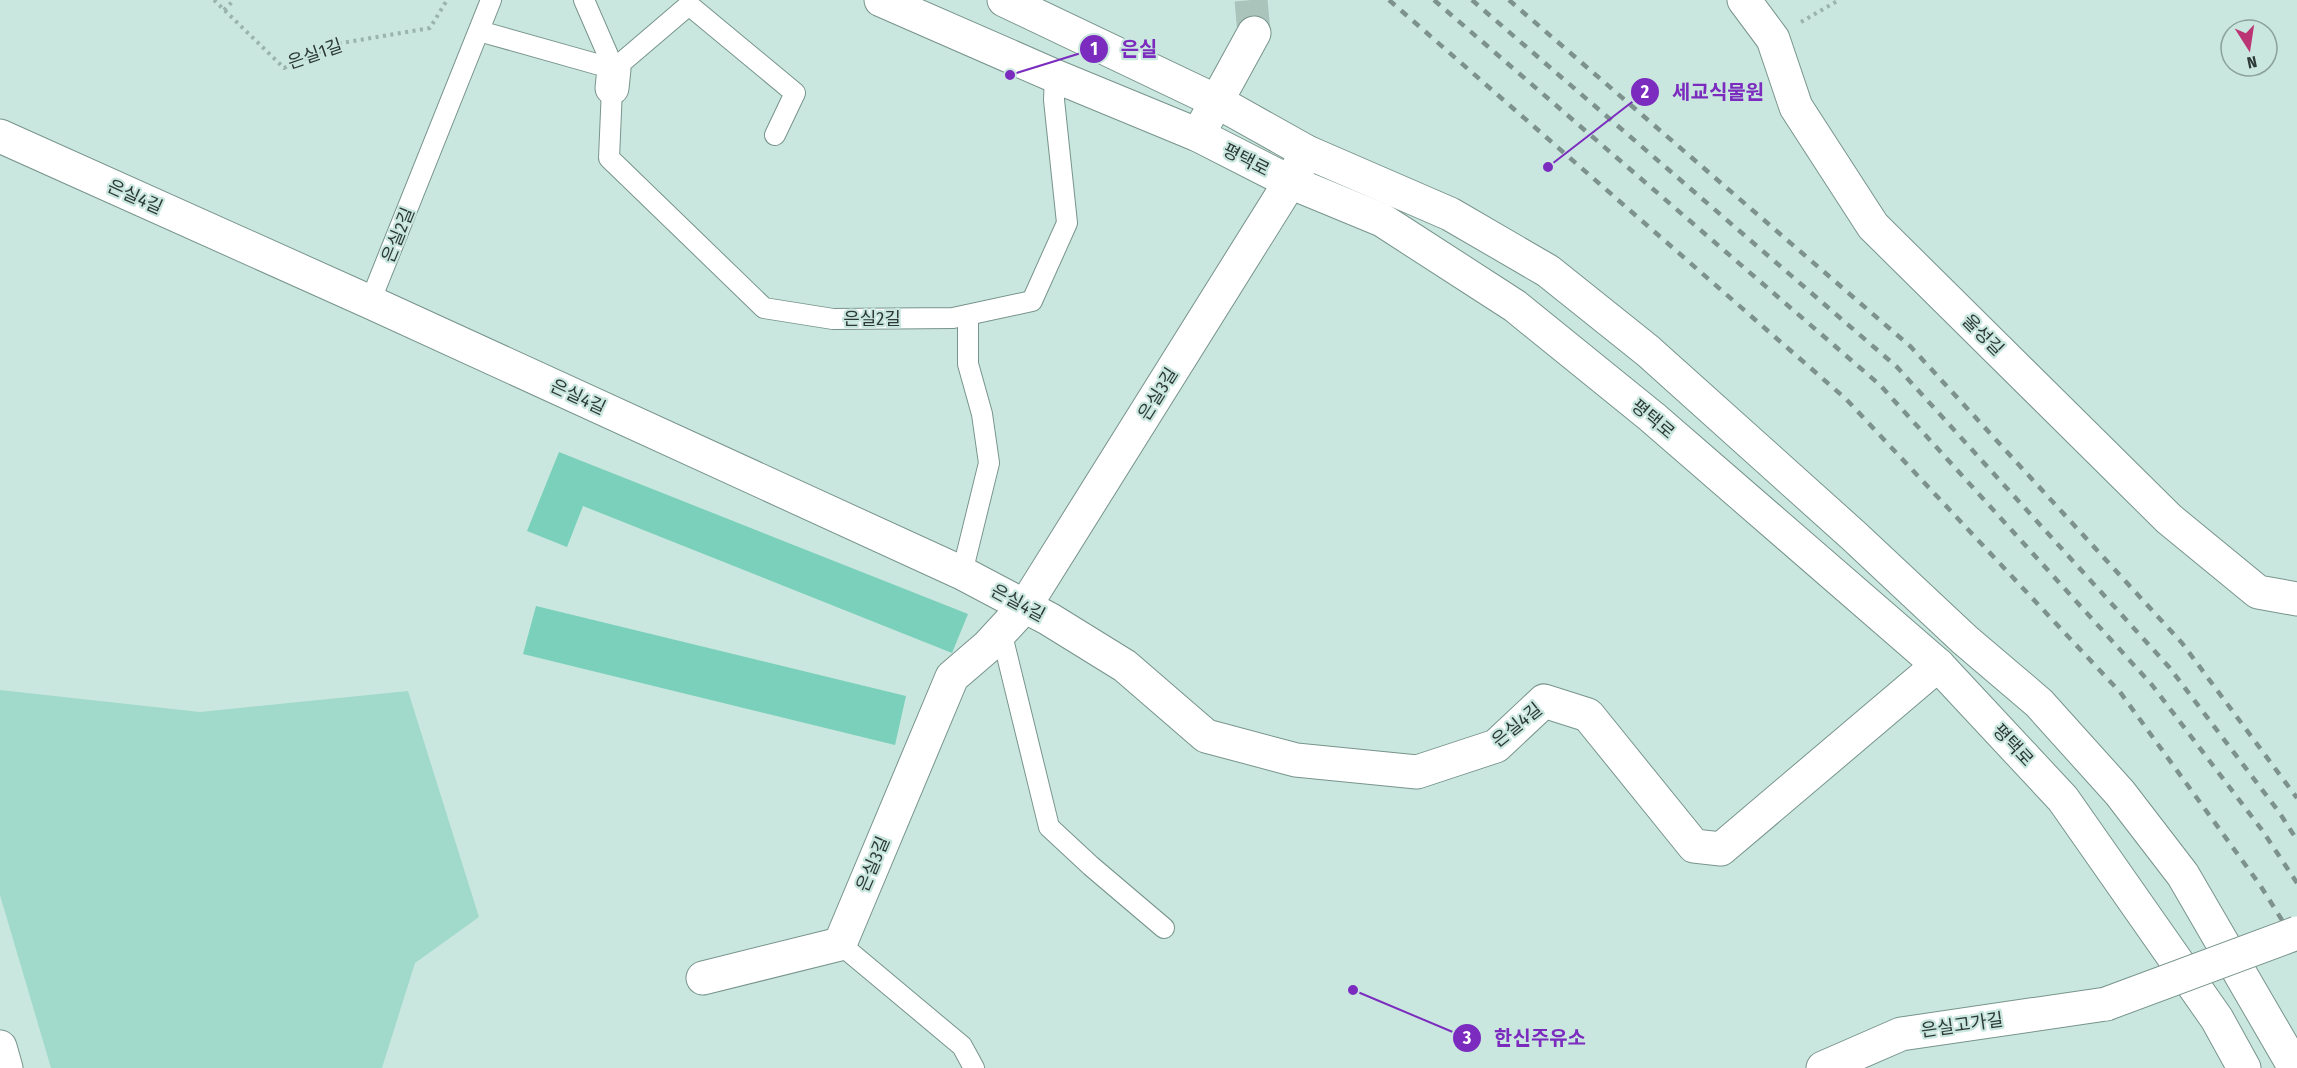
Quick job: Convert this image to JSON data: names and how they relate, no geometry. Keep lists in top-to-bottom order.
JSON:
{
  "streets": {
    "street": [
      "평택로",
      "은실4길",
      "울성길",
      "은실3길",
      "은실고가길"
    ],
    "lane": ["은실2길"],
    "path": ["은실1길"]
  },
  "crossings": [
    ["평택로", "은실4길"],
    ["평택로", "은실2길"],
    ["평택로", "은실3길"],
    ["은실4길", "은실2길"],
    ["은실4길", "은실3길"]
  ],
  "places": ["은실", "세교식물원", "한신주유소"],
  "north": "bottom"
}
